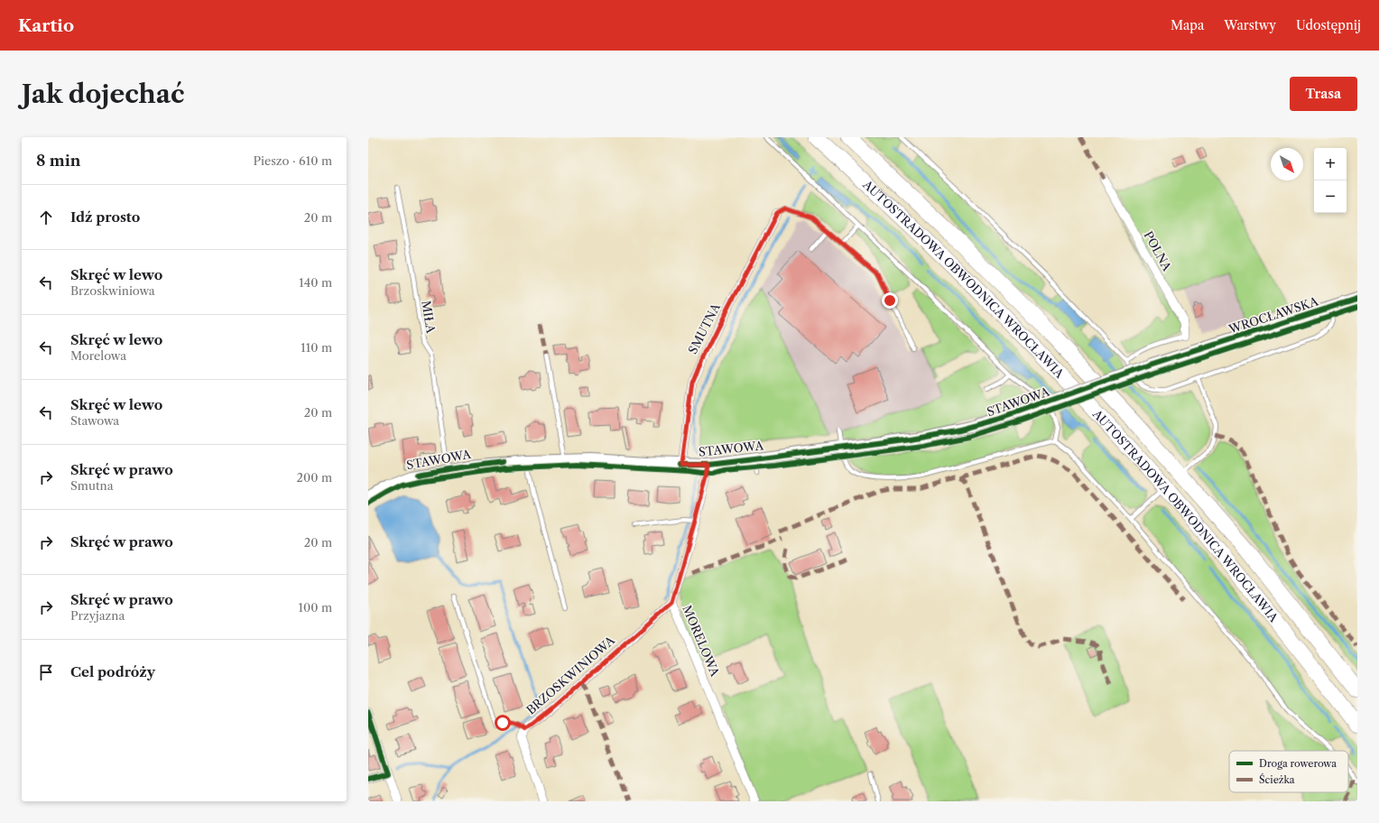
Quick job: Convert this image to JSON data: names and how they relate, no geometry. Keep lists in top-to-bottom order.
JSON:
{
  "streets": {
    "highway": ["AUTOSTRADOWA OBWODNICA WROCŁAWIA"],
    "street": [
      "POLNA",
      "WROCŁAWSKA",
      "SMUTNA",
      "STAWOWA",
      "MORELOWA",
      "BRZOSKWINIOWA"
    ],
    "lane": ["MIŁA"]
  },
  "crossings": [
    ["WROCŁAWSKA", "STAWOWA"],
    ["MIŁA", "STAWOWA"],
    ["SMUTNA", "STAWOWA"],
    ["STAWOWA", "MORELOWA"],
    ["MORELOWA", "BRZOSKWINIOWA"]
  ],
  "legend": ["Droga rowerowa", "Ścieżka"],
  "north": "bottom right",
  "page": {
    "header": "Kartio",
    "nav": ["Mapa", "Warstwy", "Udostępnij"],
    "buttons": "Trasa",
    "title": "Jak dojechać",
    "heading": ["8 min", "Pieszo · 610 m"],
    "map_buttons": ["+", "−"],
    "list": [
      ["Idź prosto", "20 m"],
      ["Skręć w lewo", "Brzoskwiniowa", "140 m"],
      ["Skręć w lewo", "Morelowa", "110 m"],
      ["Skręć w lewo", "Stawowa", "20 m"],
      ["Skręć w prawo", "Smutna", "200 m"],
      ["Skręć w prawo", "20 m"],
      ["Skręć w prawo", "Przyjazna", "100 m"],
      "Cel podróży"
    ]
  }
}
